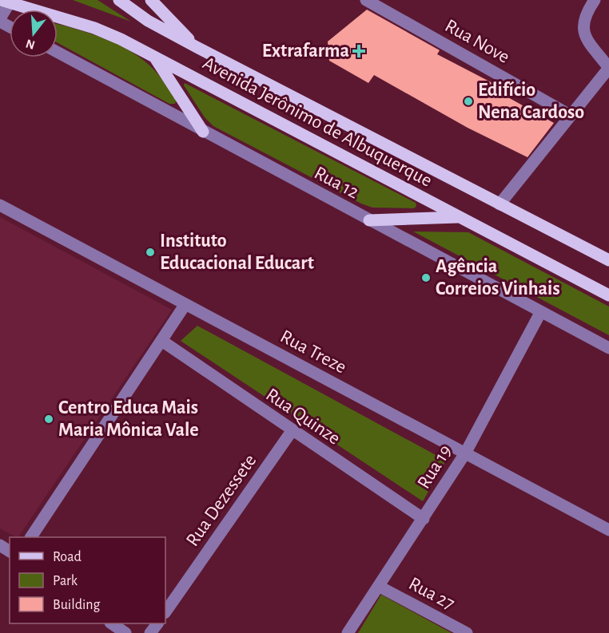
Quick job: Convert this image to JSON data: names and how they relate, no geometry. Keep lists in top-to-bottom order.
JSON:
{
  "streets": {
    "main road": ["Avenida Jerônimo de Albuquerque"],
    "street": [
      "Rua Nove",
      "Rua 12",
      "Rua Treze",
      "Rua Quinze",
      "Rua 19",
      "Rua Dezessete",
      "Rua 27"
    ]
  },
  "crossings": [
    ["Rua 12", "Rua 19"],
    ["Rua Treze", "Rua 19"],
    ["Rua Quinze", "Rua 19"],
    ["Rua Quinze", "Rua Dezessete"],
    ["Rua 19", "Rua 27"]
  ],
  "places": {
    "health": ["Extrafarma"],
    "other": [
      "Edifício Nena Cardoso",
      "Instituto Educacional Educart",
      "Agência Correios Vinhais",
      "Centro Educa Mais Maria Mônica Vale"
    ]
  },
  "legend": ["Road", "Park", "Building"],
  "north": "bottom"
}
